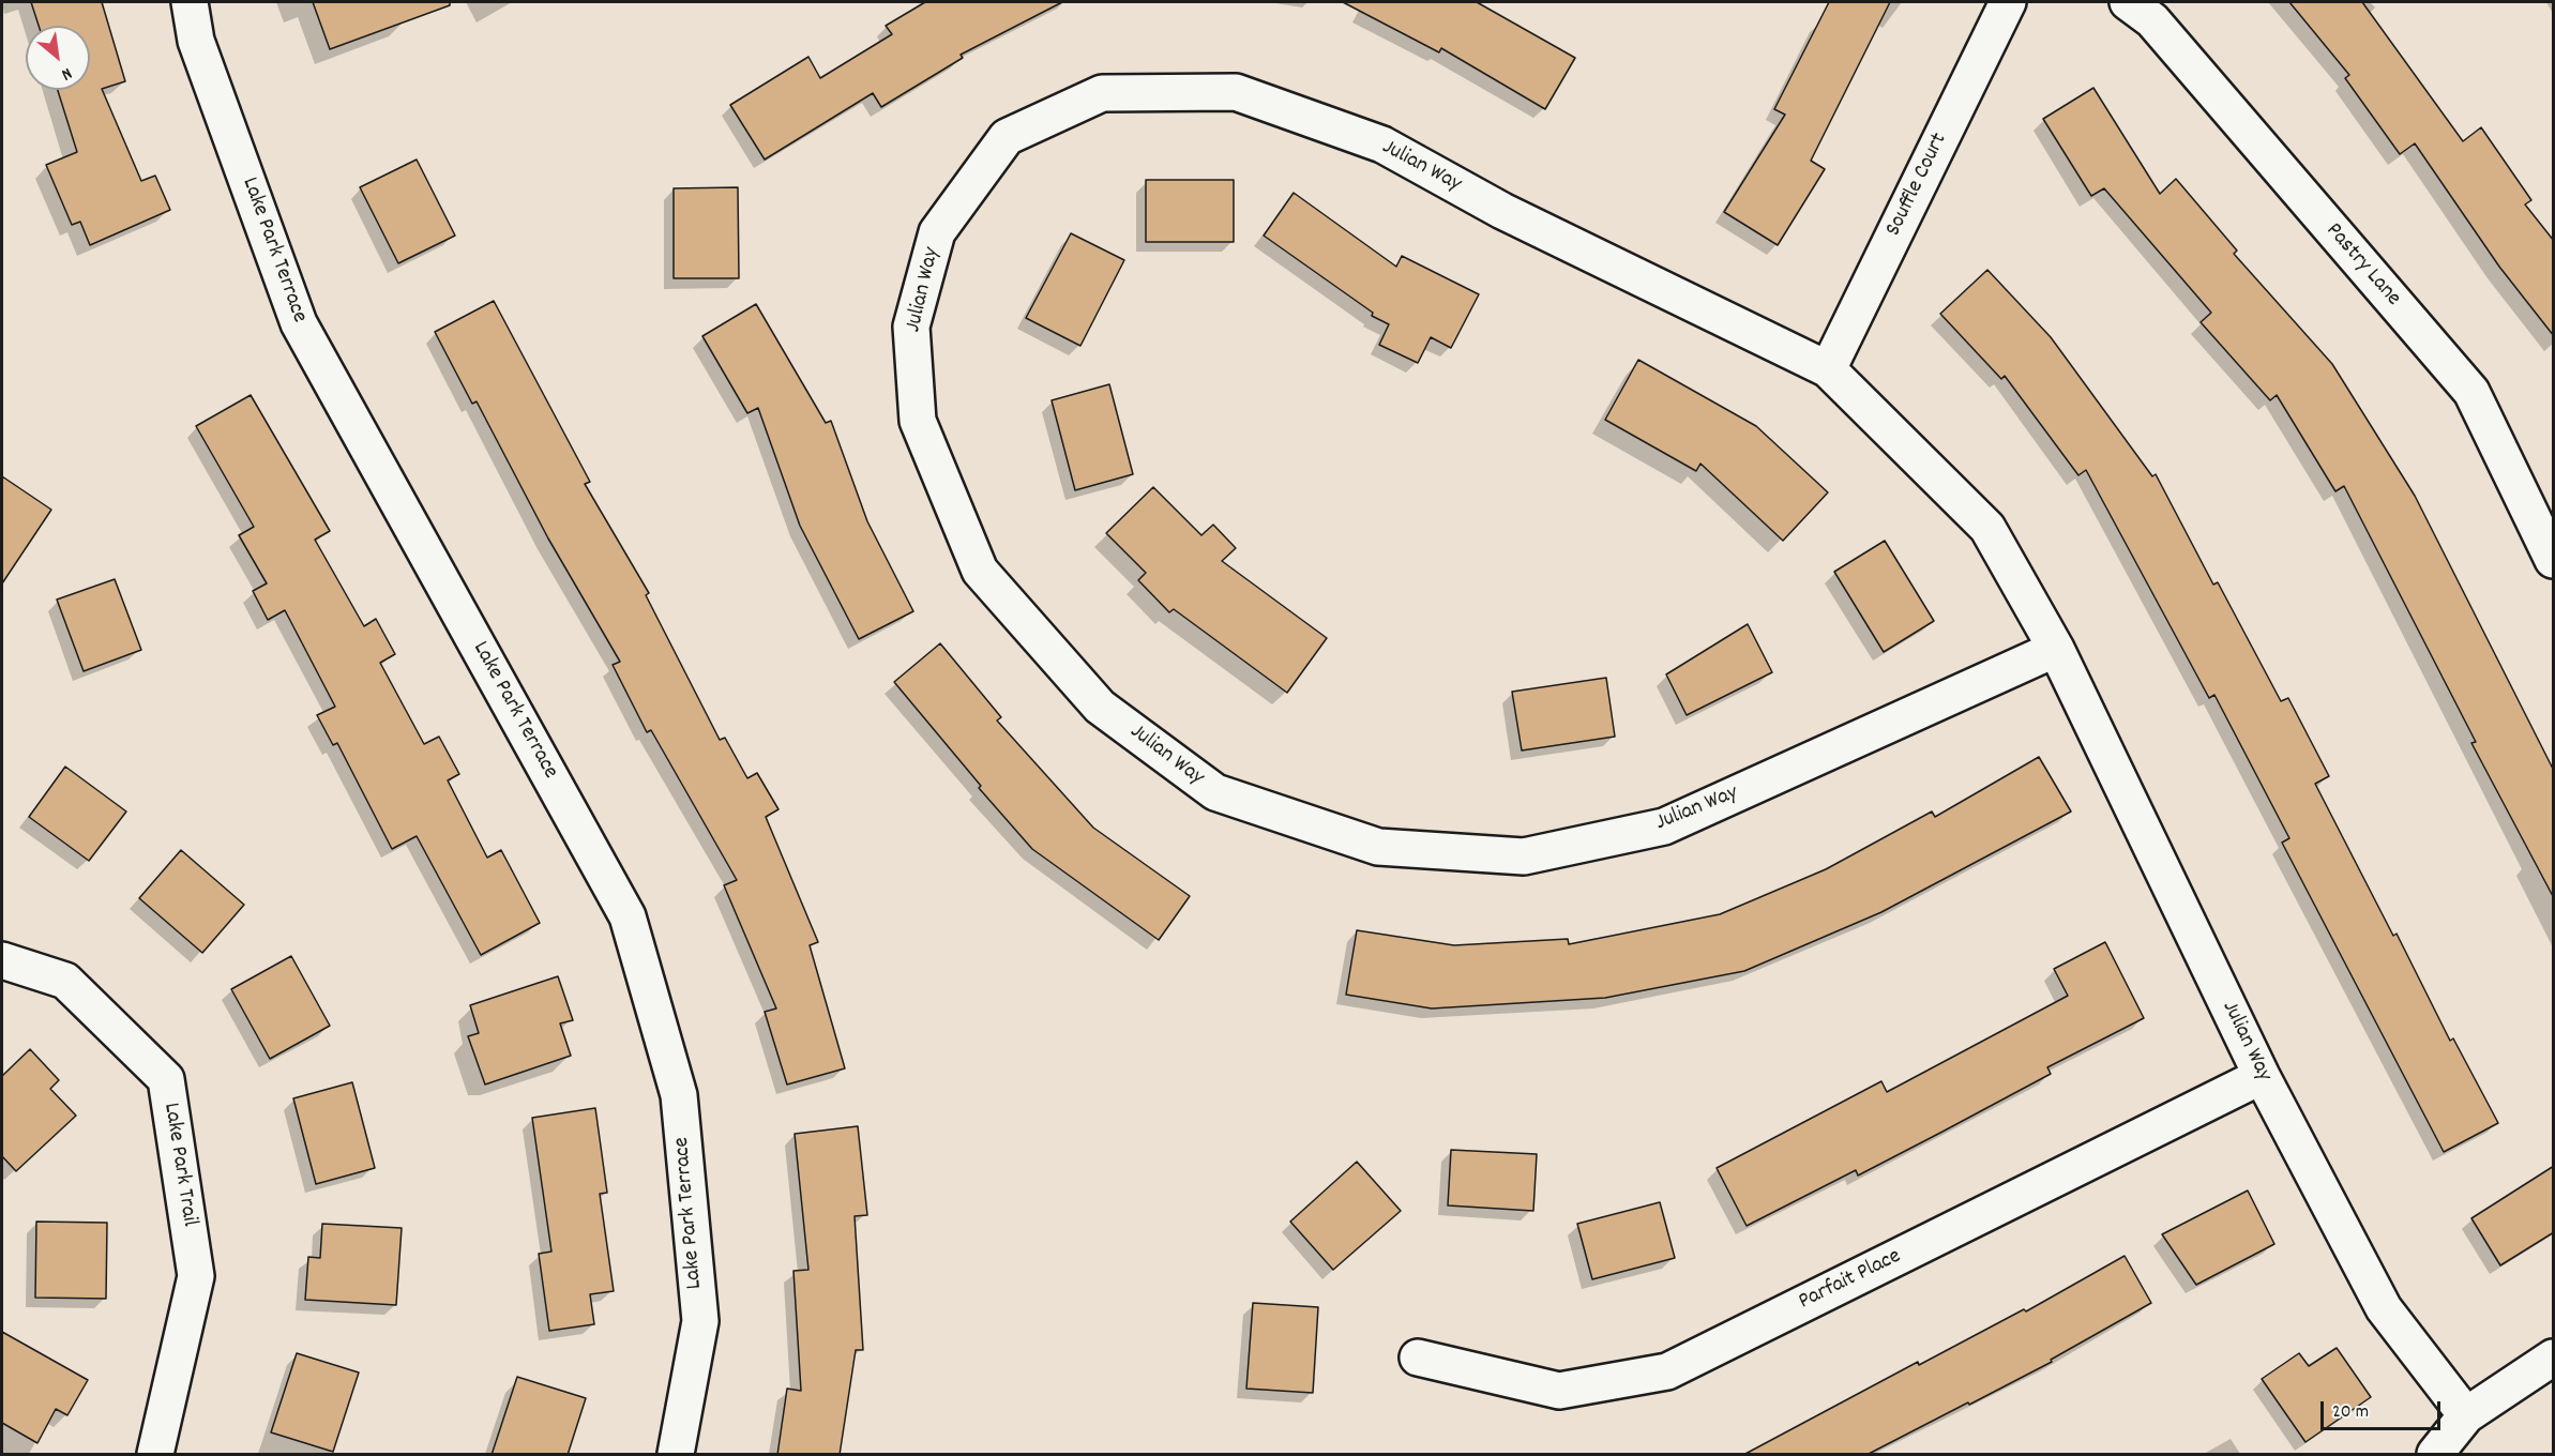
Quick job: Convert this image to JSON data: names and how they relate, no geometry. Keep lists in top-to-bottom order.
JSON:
{
  "streets": {
    "street": [
      "Julian Way",
      "Souffle Court",
      "Lake Park Terrace",
      "Pastry Lane",
      "Lake Park Trail",
      "Parfait Place"
    ]
  },
  "crossings": [
    ["Julian Way", "Souffle Court"],
    ["Julian Way", "Parfait Place"]
  ],
  "scale_bar": "20 m",
  "north": "bottom right"
}
